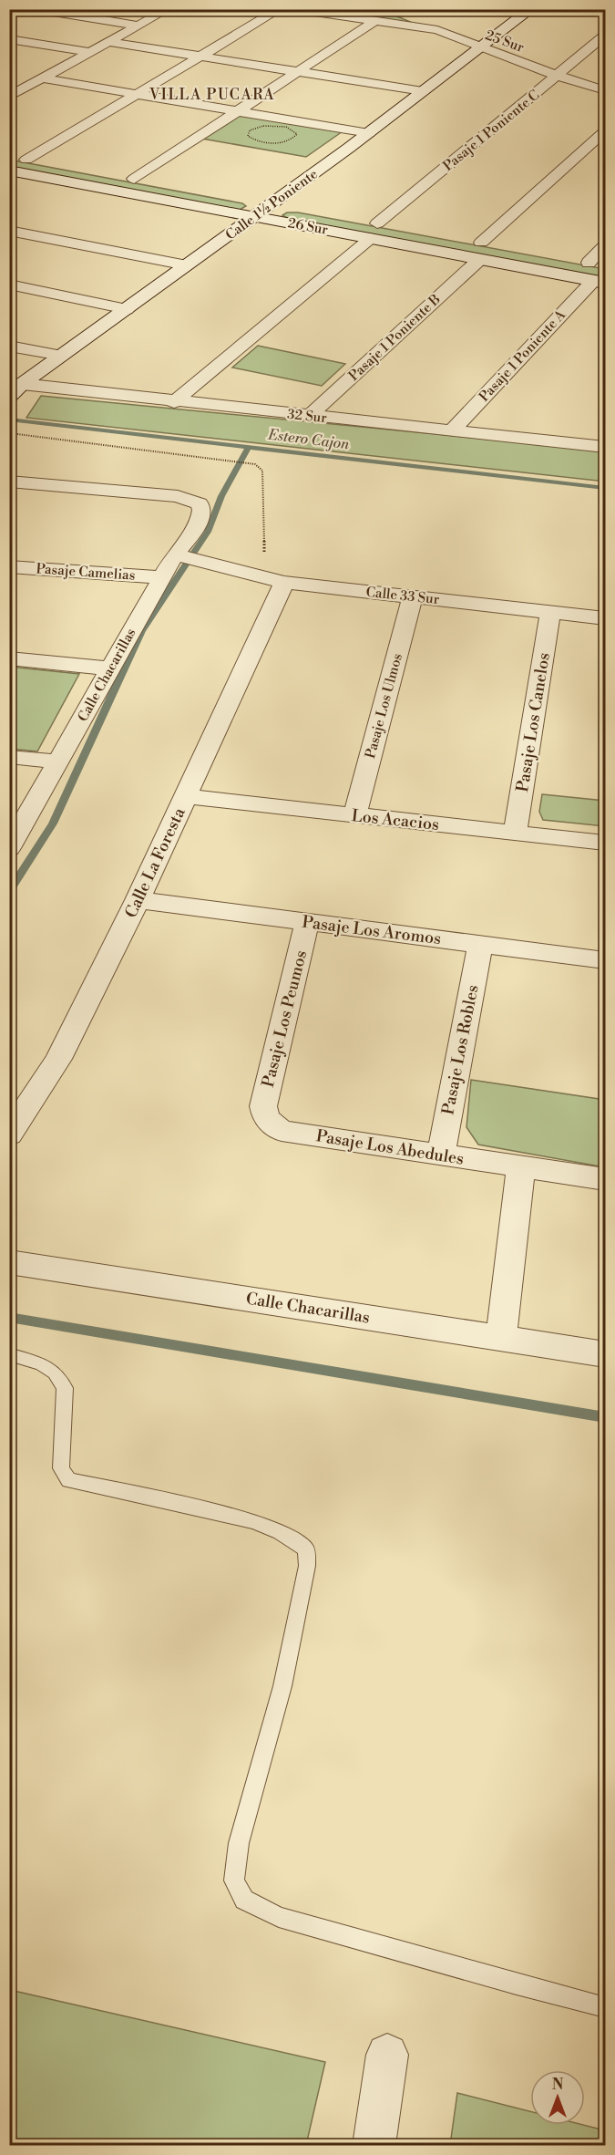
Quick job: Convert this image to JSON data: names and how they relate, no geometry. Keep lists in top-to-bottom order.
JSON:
{
  "streets": {
    "street": [
      "25 Sur",
      "Pasaje 1 Poniente C",
      "Calle 1½ Poniente",
      "26 Sur",
      "Pasaje 1 Poniente B",
      "Pasaje 1 Poniente A",
      "32 Sur",
      "Pasaje Camelias",
      "Calle 33 Sur",
      "Calle Chacarillas",
      "Pasaje Los Ulmos",
      "Pasaje Los Canelos",
      "Los Acacios",
      "Calle La Foresta",
      "Pasaje Los Aromos",
      "Pasaje Los Peumos",
      "Pasaje Los Robles",
      "Pasaje Los Abedules"
    ]
  },
  "crossings": [
    ["25 Sur", "Pasaje 1 Poniente C"],
    ["25 Sur", "Calle 1½ Poniente"],
    ["Pasaje 1 Poniente C", "26 Sur"],
    ["Pasaje 1 Poniente C", "32 Sur"],
    ["Calle 1½ Poniente", "26 Sur"],
    ["Calle 1½ Poniente", "32 Sur"],
    ["26 Sur", "Pasaje 1 Poniente B"],
    ["26 Sur", "Pasaje 1 Poniente A"],
    ["Pasaje 1 Poniente B", "32 Sur"],
    ["Pasaje 1 Poniente A", "32 Sur"],
    ["Pasaje Camelias", "Calle Chacarillas"],
    ["Calle 33 Sur", "Calle Chacarillas"],
    ["Calle 33 Sur", "Pasaje Los Ulmos"],
    ["Calle 33 Sur", "Pasaje Los Canelos"],
    ["Calle 33 Sur", "Calle La Foresta"],
    ["Pasaje Los Ulmos", "Los Acacios"],
    ["Pasaje Los Canelos", "Los Acacios"],
    ["Los Acacios", "Calle La Foresta"],
    ["Calle La Foresta", "Pasaje Los Aromos"],
    ["Pasaje Los Aromos", "Pasaje Los Peumos"],
    ["Pasaje Los Aromos", "Pasaje Los Robles"],
    ["Pasaje Los Peumos", "Pasaje Los Abedules"],
    ["Pasaje Los Robles", "Pasaje Los Abedules"]
  ],
  "districts": ["VILLA PUCARA"],
  "water": ["Estero Cajon"],
  "north": "top"
}
